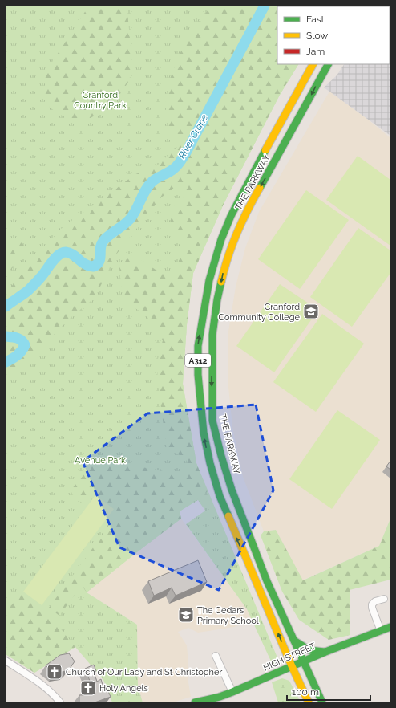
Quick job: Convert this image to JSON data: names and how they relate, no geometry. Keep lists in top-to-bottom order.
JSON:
{
  "streets": {
    "main road": ["THE PARKWAY", "A312", "HIGH STREET"]
  },
  "crossings": [
    ["THE PARKWAY", "HIGH STREET"]
  ],
  "water": ["River Crane"],
  "parks": ["Cranford Country Park", "Avenue Park"],
  "places": {
    "school or university": ["Cranford Community College", "The Cedars Primary School"],
    "church": ["Church of Our Lady and St Christopher", "Holy Angels"]
  },
  "legend": ["Fast", "Slow", "Jam"],
  "scale_bar": "100 m"
}
